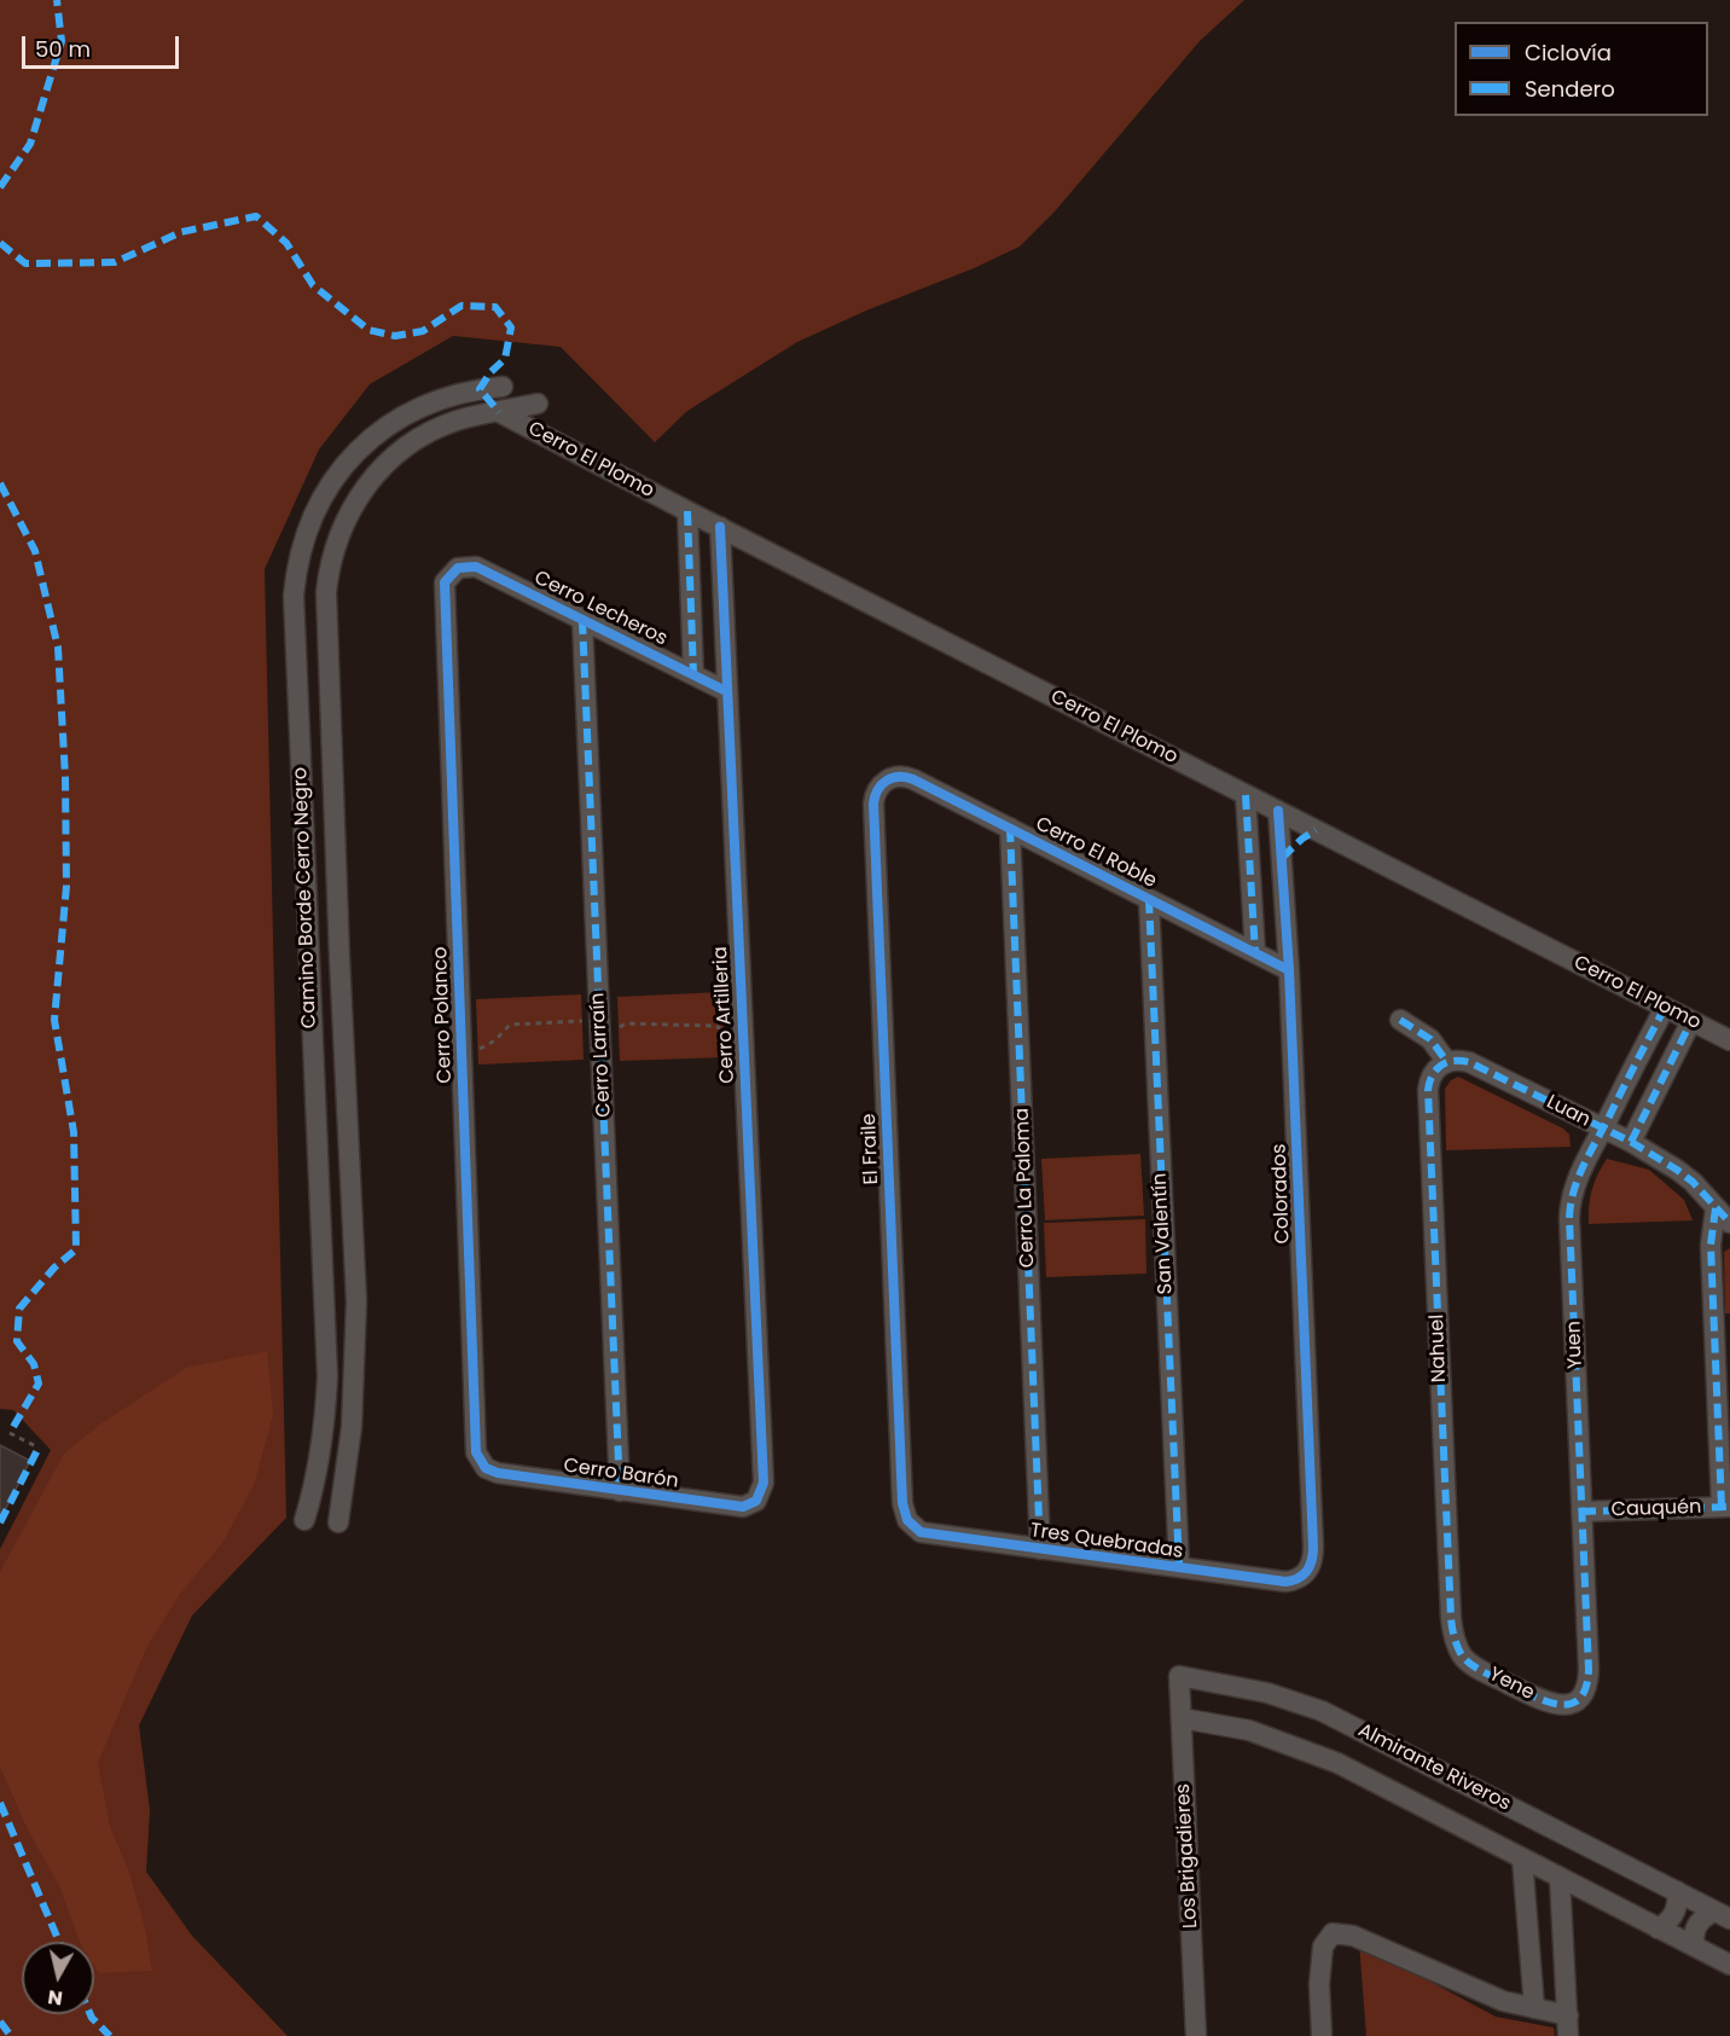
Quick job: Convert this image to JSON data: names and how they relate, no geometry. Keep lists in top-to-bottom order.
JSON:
{
  "streets": {
    "street": [
      "Cerro El Plomo",
      "Cerro Lecheros",
      "Cerro El Roble",
      "Camino Borde Cerro Negro",
      "Cerro Polanco",
      "Cerro Artilleria",
      "Cerro Larraín",
      "Luan",
      "El Fraile",
      "Cerro La Paloma",
      "Colorados",
      "San Valentín",
      "Yuen",
      "Nahuel",
      "Cerro Barón",
      "Cauquén",
      "Tres Quebradas",
      "Yene",
      "Almirante Riveros",
      "Los Brigadieres"
    ]
  },
  "crossings": [
    ["Cerro El Plomo", "Camino Borde Cerro Negro"],
    ["Cerro El Plomo", "Cerro Artilleria"],
    ["Cerro El Plomo", "Colorados"],
    ["Cerro El Plomo", "Yuen"],
    ["Cerro Lecheros", "Cerro Polanco"],
    ["Cerro Lecheros", "Cerro Artilleria"],
    ["Cerro Lecheros", "Cerro Larraín"],
    ["Cerro El Roble", "El Fraile"],
    ["Cerro El Roble", "Cerro La Paloma"],
    ["Cerro El Roble", "Colorados"],
    ["Cerro El Roble", "San Valentín"],
    ["Cerro Polanco", "Cerro Barón"],
    ["Cerro Artilleria", "Cerro Barón"],
    ["Cerro Larraín", "Cerro Barón"],
    ["Luan", "Yuen"],
    ["Luan", "Nahuel"],
    ["El Fraile", "Tres Quebradas"],
    ["Cerro La Paloma", "Tres Quebradas"],
    ["Colorados", "Tres Quebradas"],
    ["San Valentín", "Tres Quebradas"],
    ["Yuen", "Cauquén"],
    ["Yuen", "Yene"],
    ["Nahuel", "Yene"],
    ["Almirante Riveros", "Los Brigadieres"]
  ],
  "legend": ["Ciclovía", "Sendero"],
  "scale_bar": "50 m",
  "north": "bottom"
}
